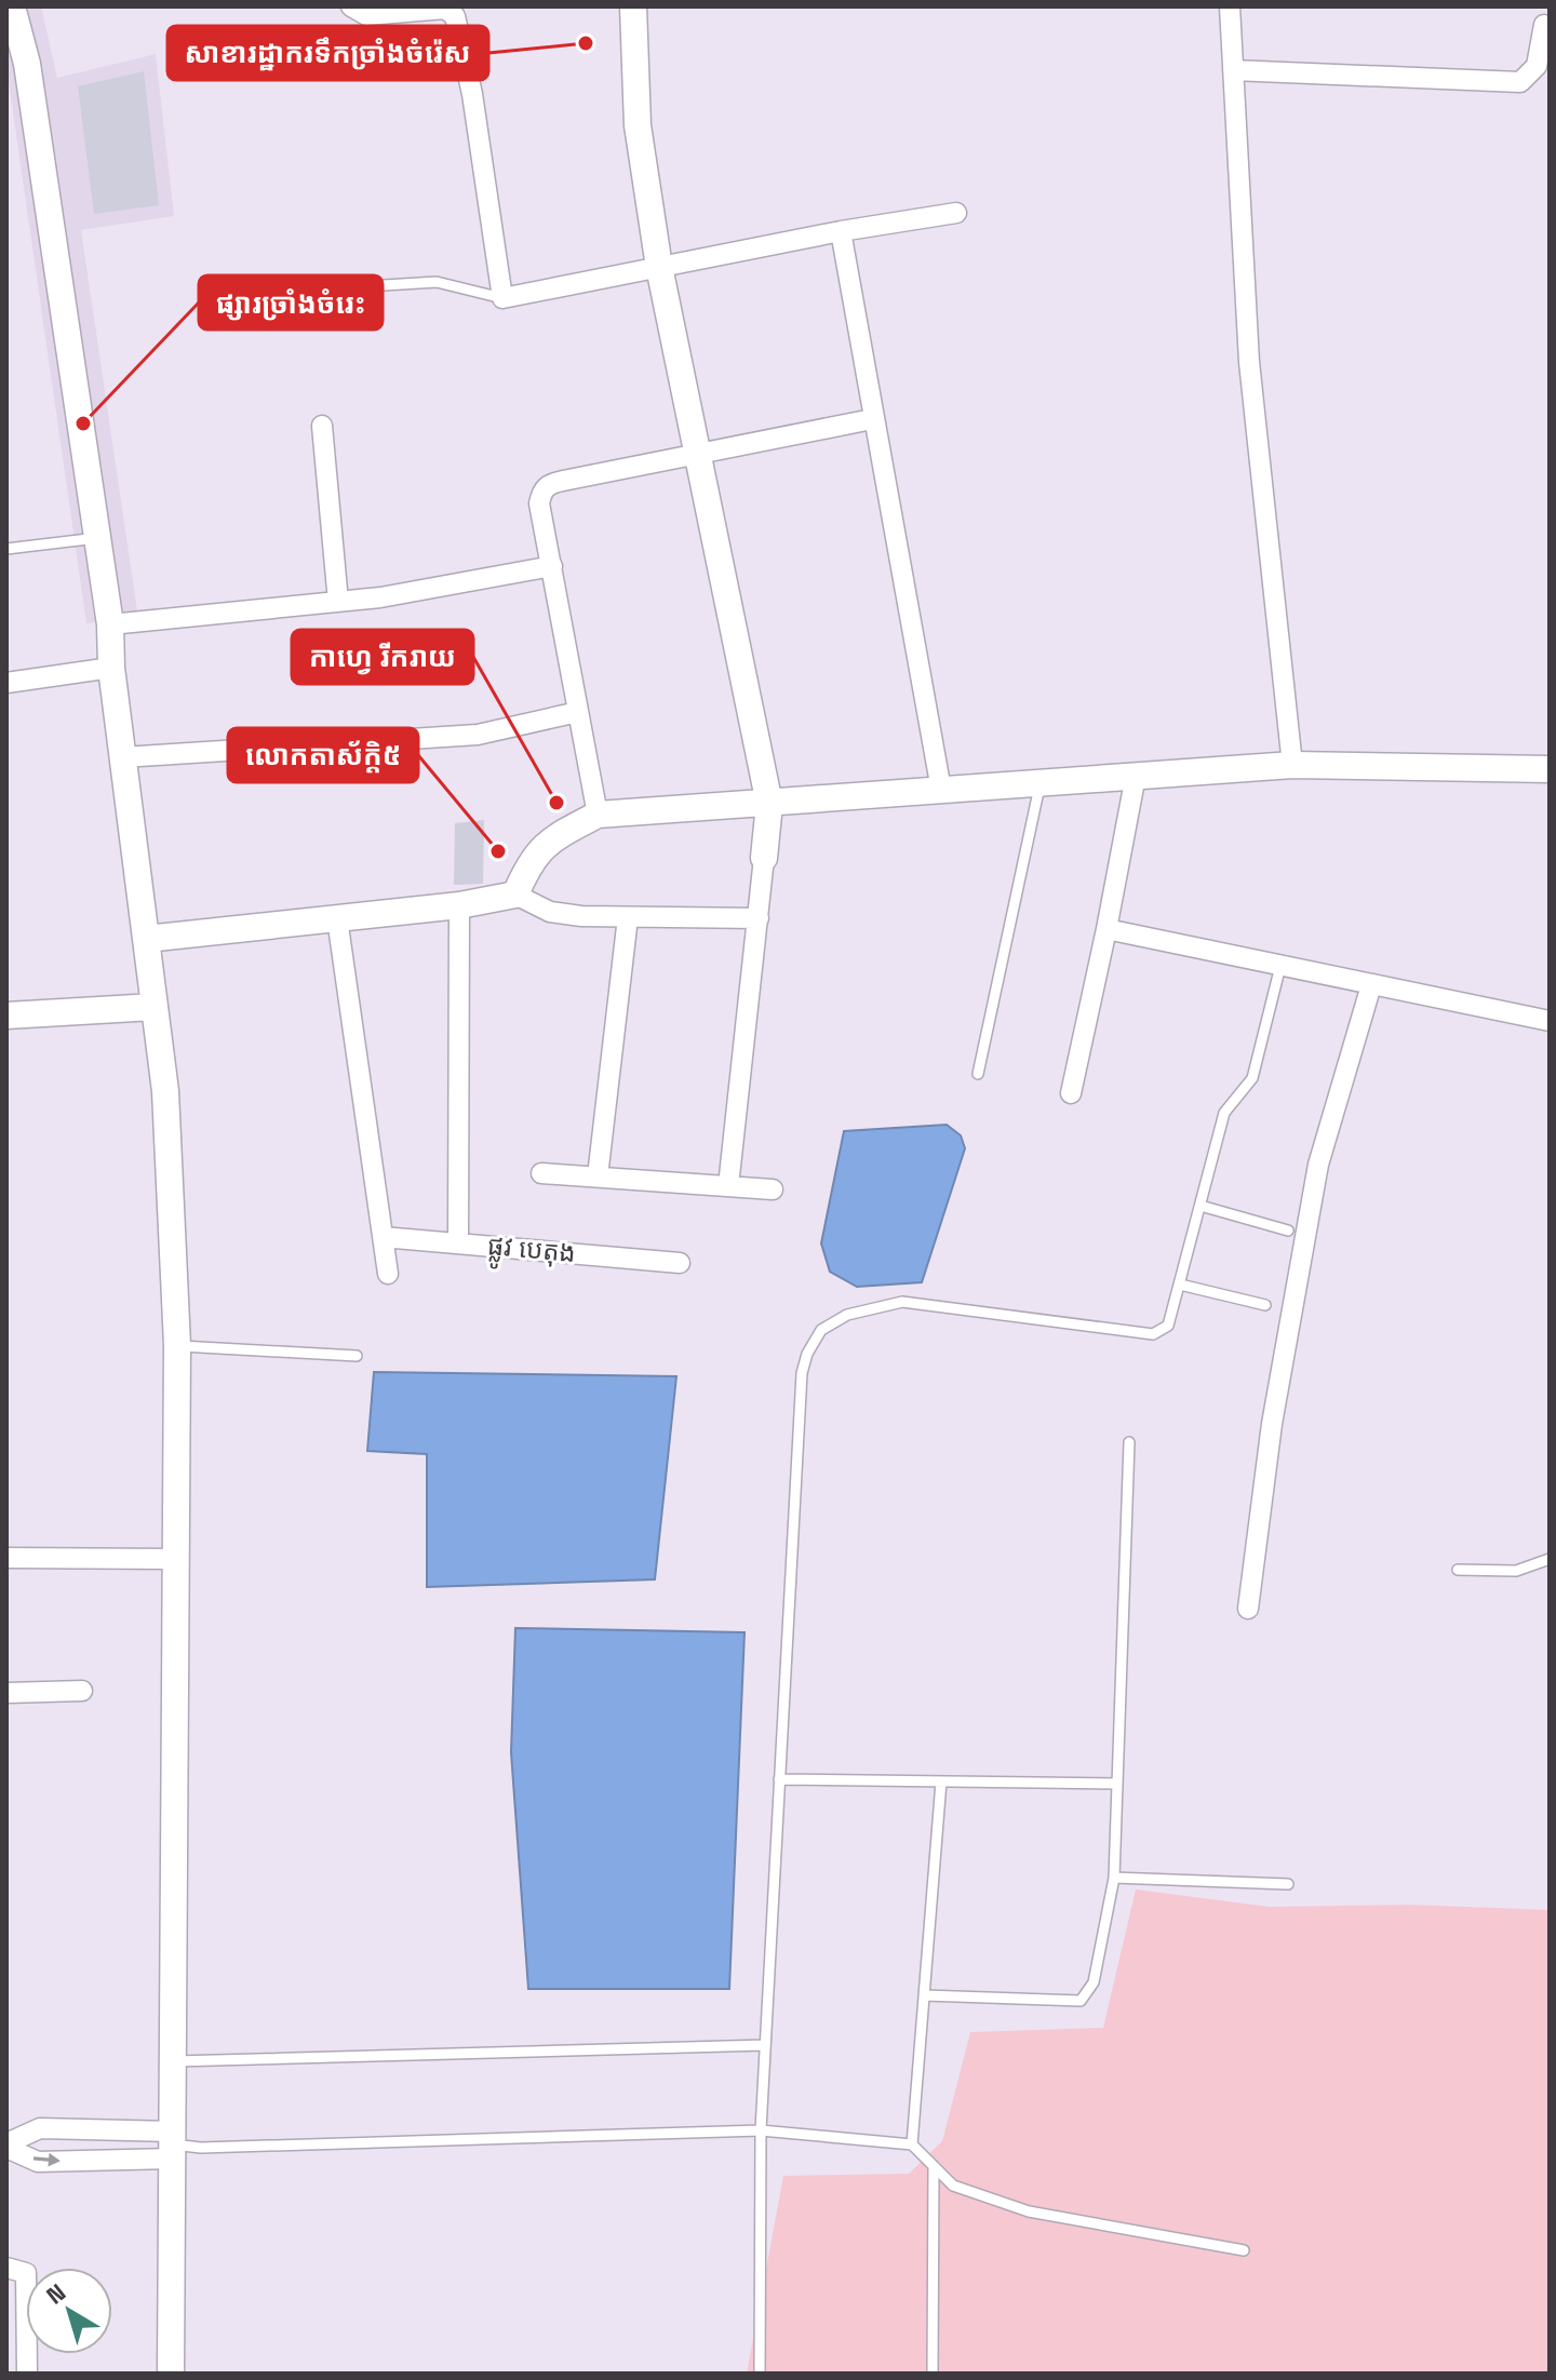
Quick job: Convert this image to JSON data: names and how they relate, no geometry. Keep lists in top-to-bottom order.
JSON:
{
  "streets": {
    "street": ["ផ្លូវ បេតុង"]
  },
  "places": [
    "សាខារដ្ឋាករទឹកច្រាំងចំរ៉េស",
    "ផ្សារច្រាំងចំរេះ",
    "កាហ្វេ រីករាយ",
    "លោកតាស័ក្តិ៥"
  ],
  "north": "top left"
}
